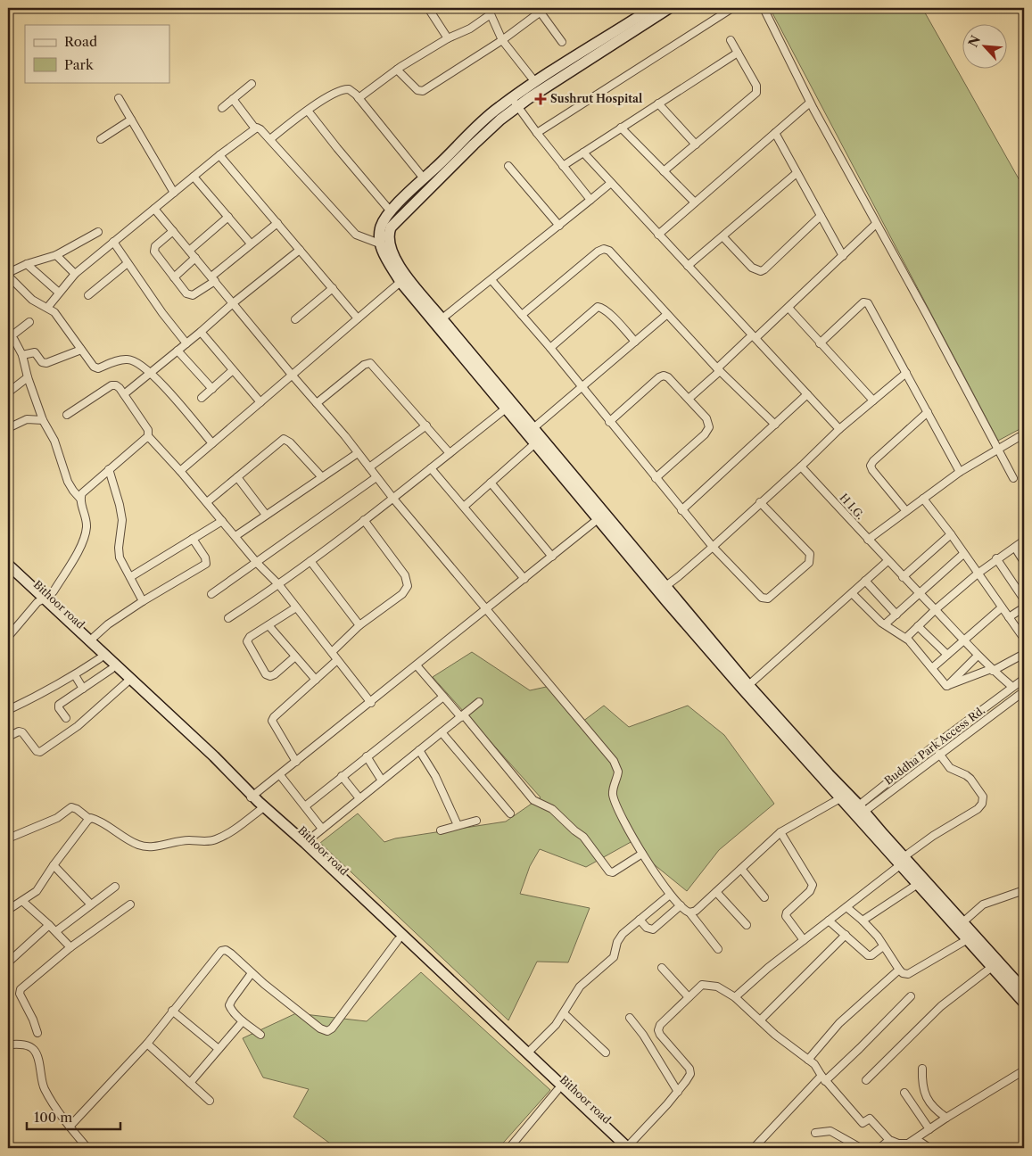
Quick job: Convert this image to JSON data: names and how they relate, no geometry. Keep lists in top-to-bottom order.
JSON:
{
  "streets": {
    "street": ["H I.G.", "Bithoor road", "Buddha Park Access Rd."]
  },
  "crossings": [
    ["H I.G.", "Buddha Park Access Rd."]
  ],
  "places": {
    "health": ["Sushrut Hospital"]
  },
  "legend": ["Road", "Park"],
  "scale_bar": "100 m",
  "north": "top left"
}
